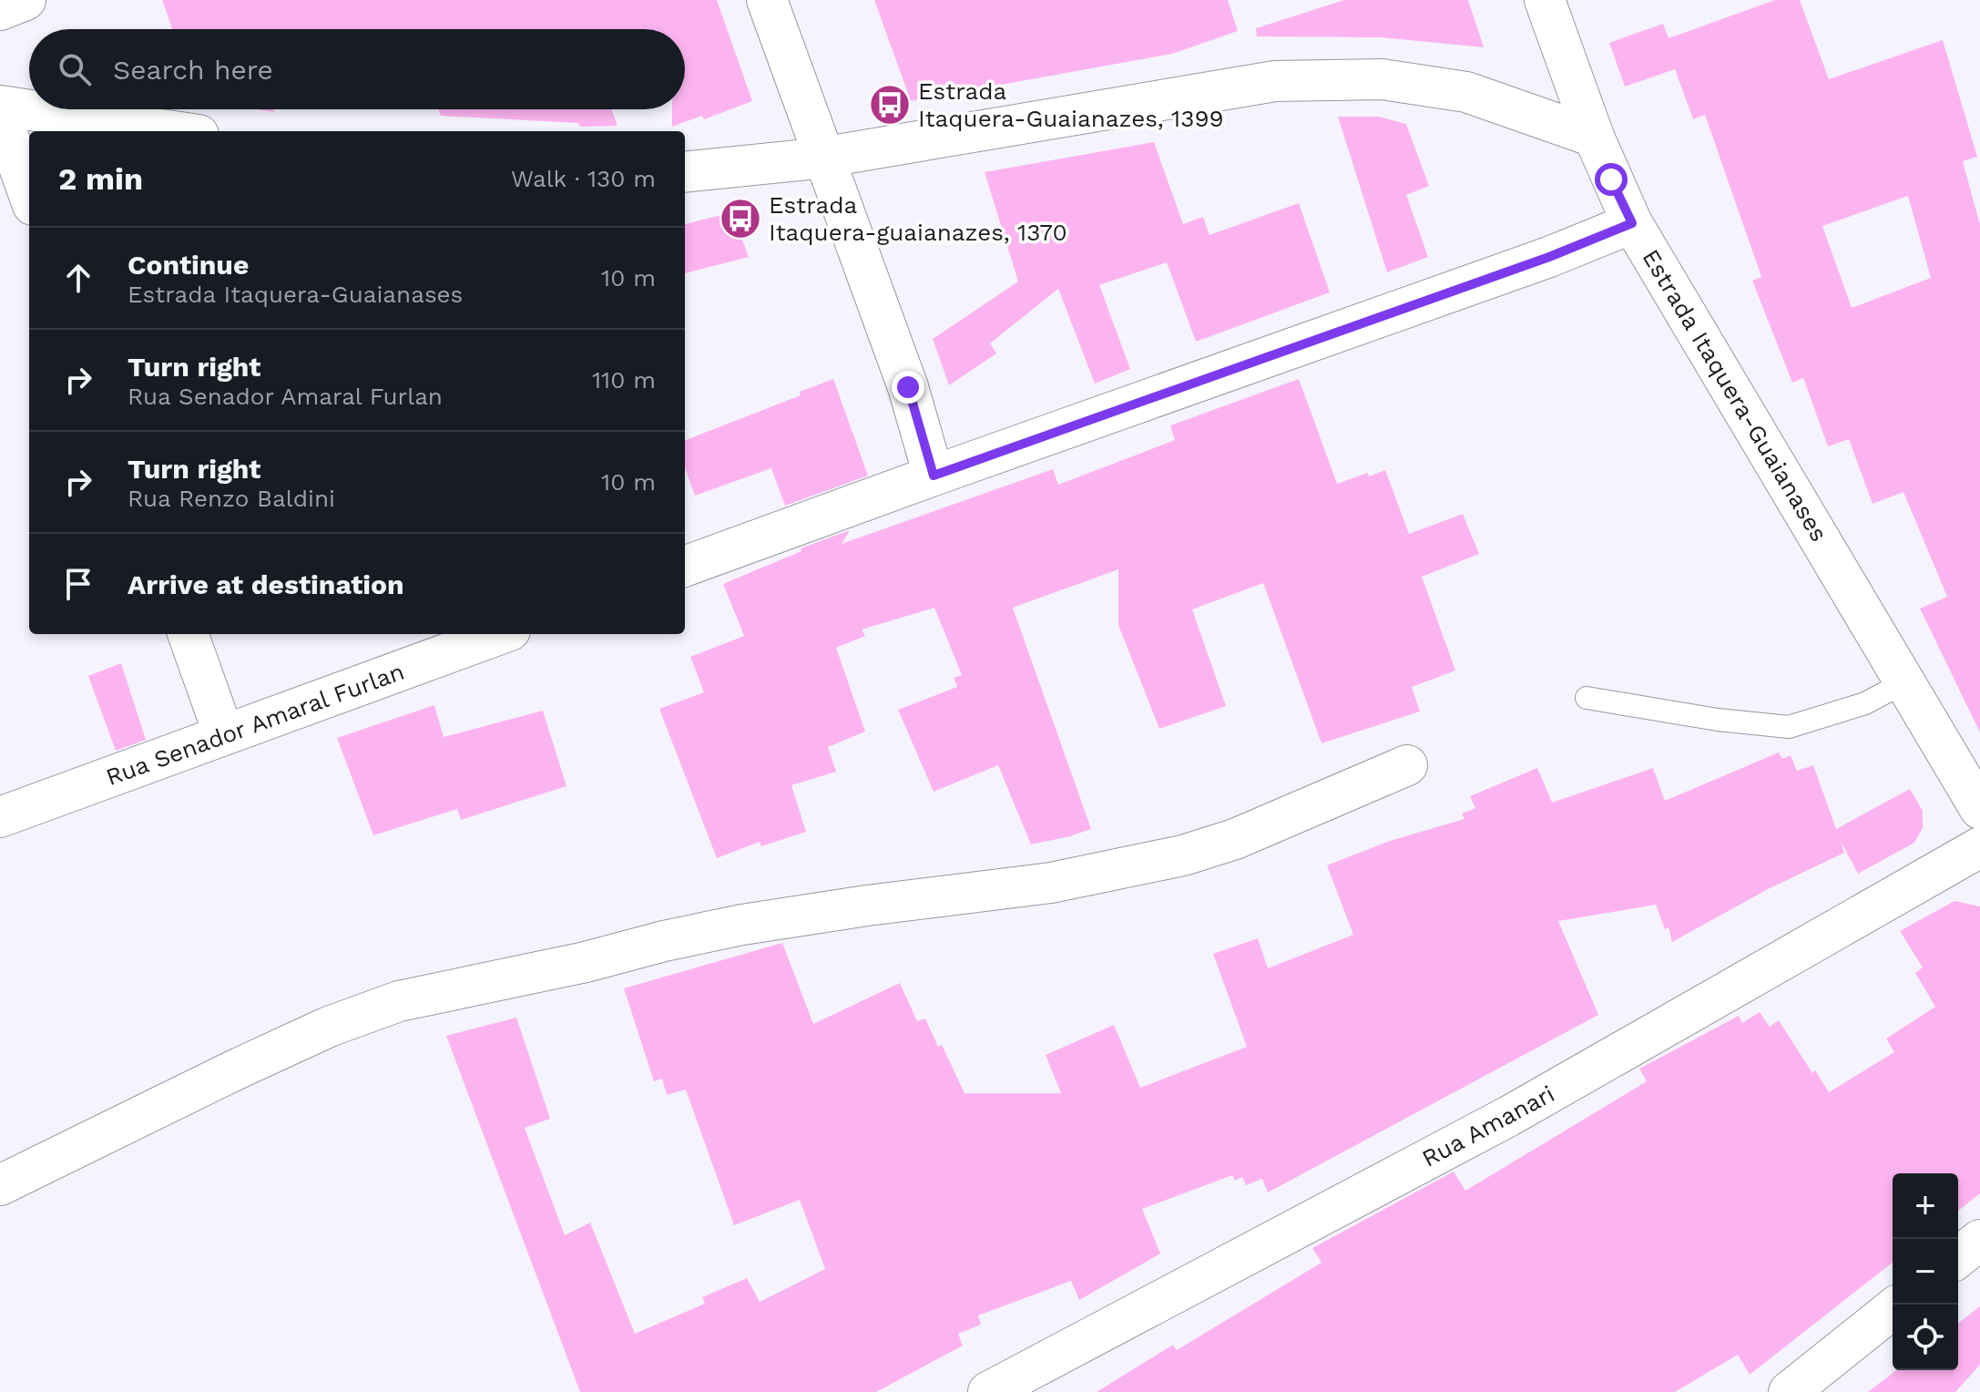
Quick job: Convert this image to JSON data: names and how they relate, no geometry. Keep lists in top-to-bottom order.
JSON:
{
  "streets": {
    "street": ["Estrada Itaquera-Guaianases", "Rua Senador Amaral Furlan", "Rua Amanari"]
  },
  "places": {
    "bus stop": ["Estrada Itaquera-Guaianazes, 1399", "Estrada Itaquera-guaianazes, 1370"]
  },
  "page": {
    "search": "Search here",
    "heading": ["2 min", "Walk · 130 m"],
    "list": [
      ["Continue", "Estrada Itaquera-Guaianases", "10 m"],
      ["Turn right", "Rua Senador Amaral Furlan", "110 m"],
      ["Turn right", "Rua Renzo Baldini", "10 m"],
      "Arrive at destination"
    ],
    "map_buttons": ["+", "−"]
  }
}
